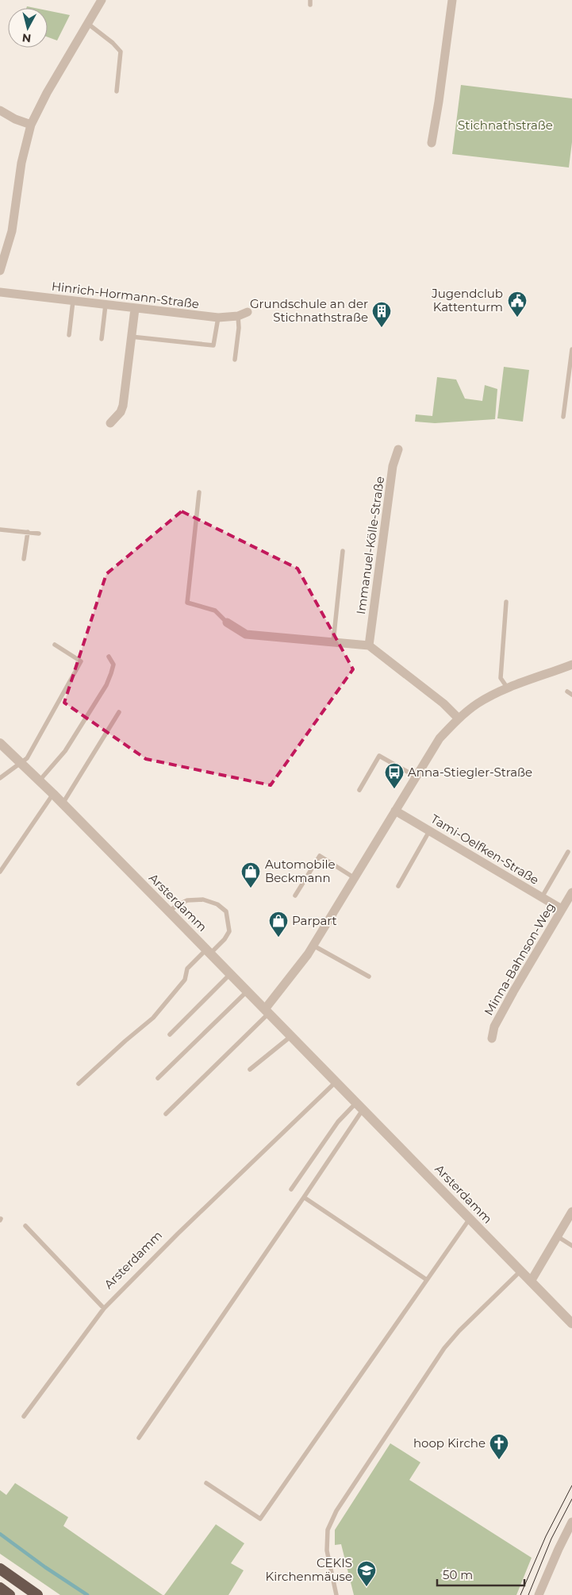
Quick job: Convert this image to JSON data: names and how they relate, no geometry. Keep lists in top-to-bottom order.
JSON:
{
  "streets": {
    "street": [
      "Hinrich-Hormann-Straße",
      "Immanuel-Kölle-Straße",
      "Tami-Oelfken-Straße",
      "Arsterdamm",
      "Minna-Bahnson-Weg"
    ]
  },
  "crossings": [
    ["Tami-Oelfken-Straße", "Minna-Bahnson-Weg"]
  ],
  "parks": ["Stichnathstraße"],
  "places": {
    "public building": ["Jugendclub Kattenturm"],
    "building": ["Grundschule an der Stichnathstraße"],
    "bus stop": ["Anna-Stiegler-Straße"],
    "shop": ["Automobile Beckmann", "Parpart"],
    "church": ["hoop Kirche"],
    "school or university": ["CEKIS Kirchenmäuse"]
  },
  "scale_bar": "50 m",
  "north": "bottom"
}
